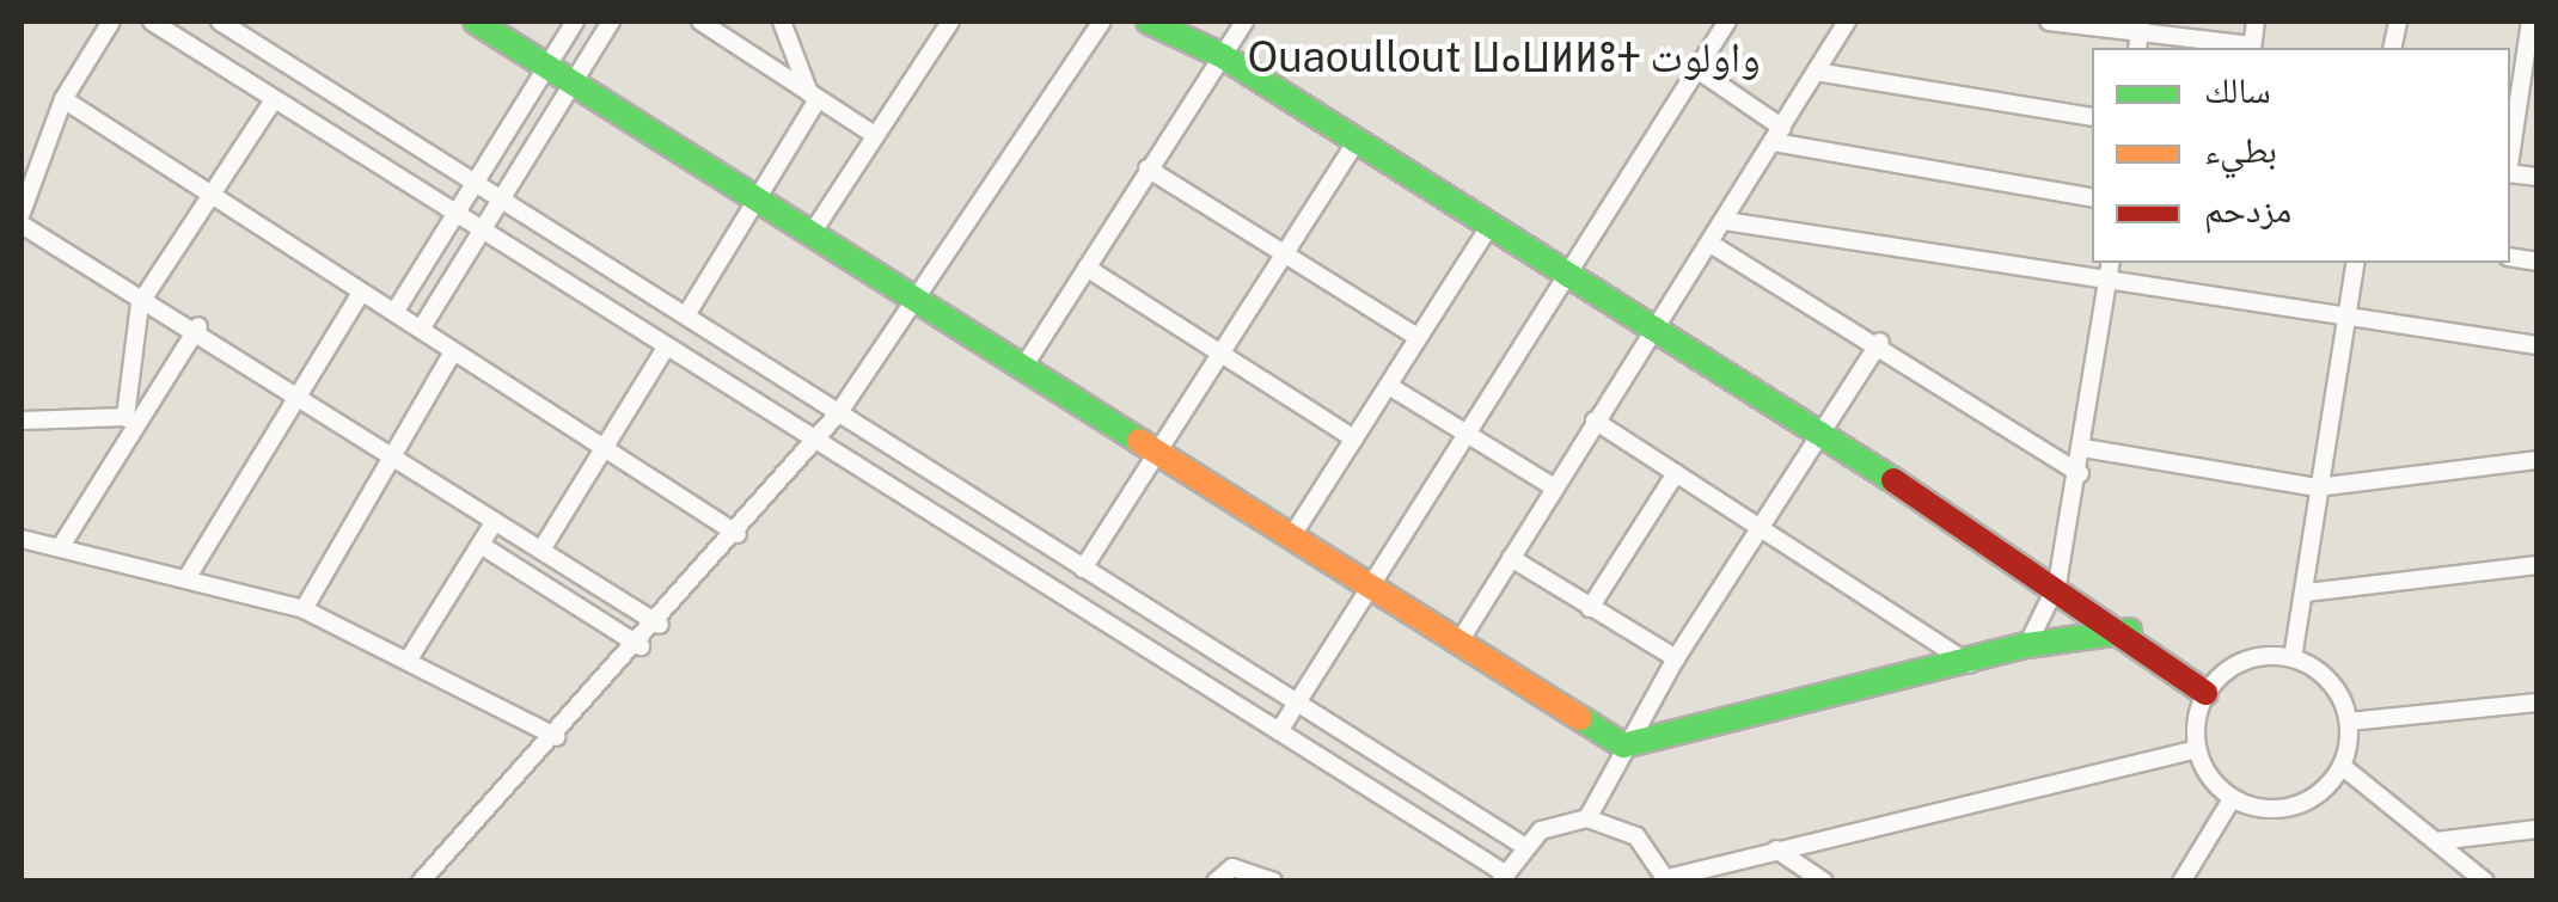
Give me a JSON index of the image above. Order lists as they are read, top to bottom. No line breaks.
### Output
{"districts":["Ouaoullout ⵡⴰⵡⵍⵍⵓⵜ واولوت"],"legend":["سالك","بطيء","مزدحم"]}
